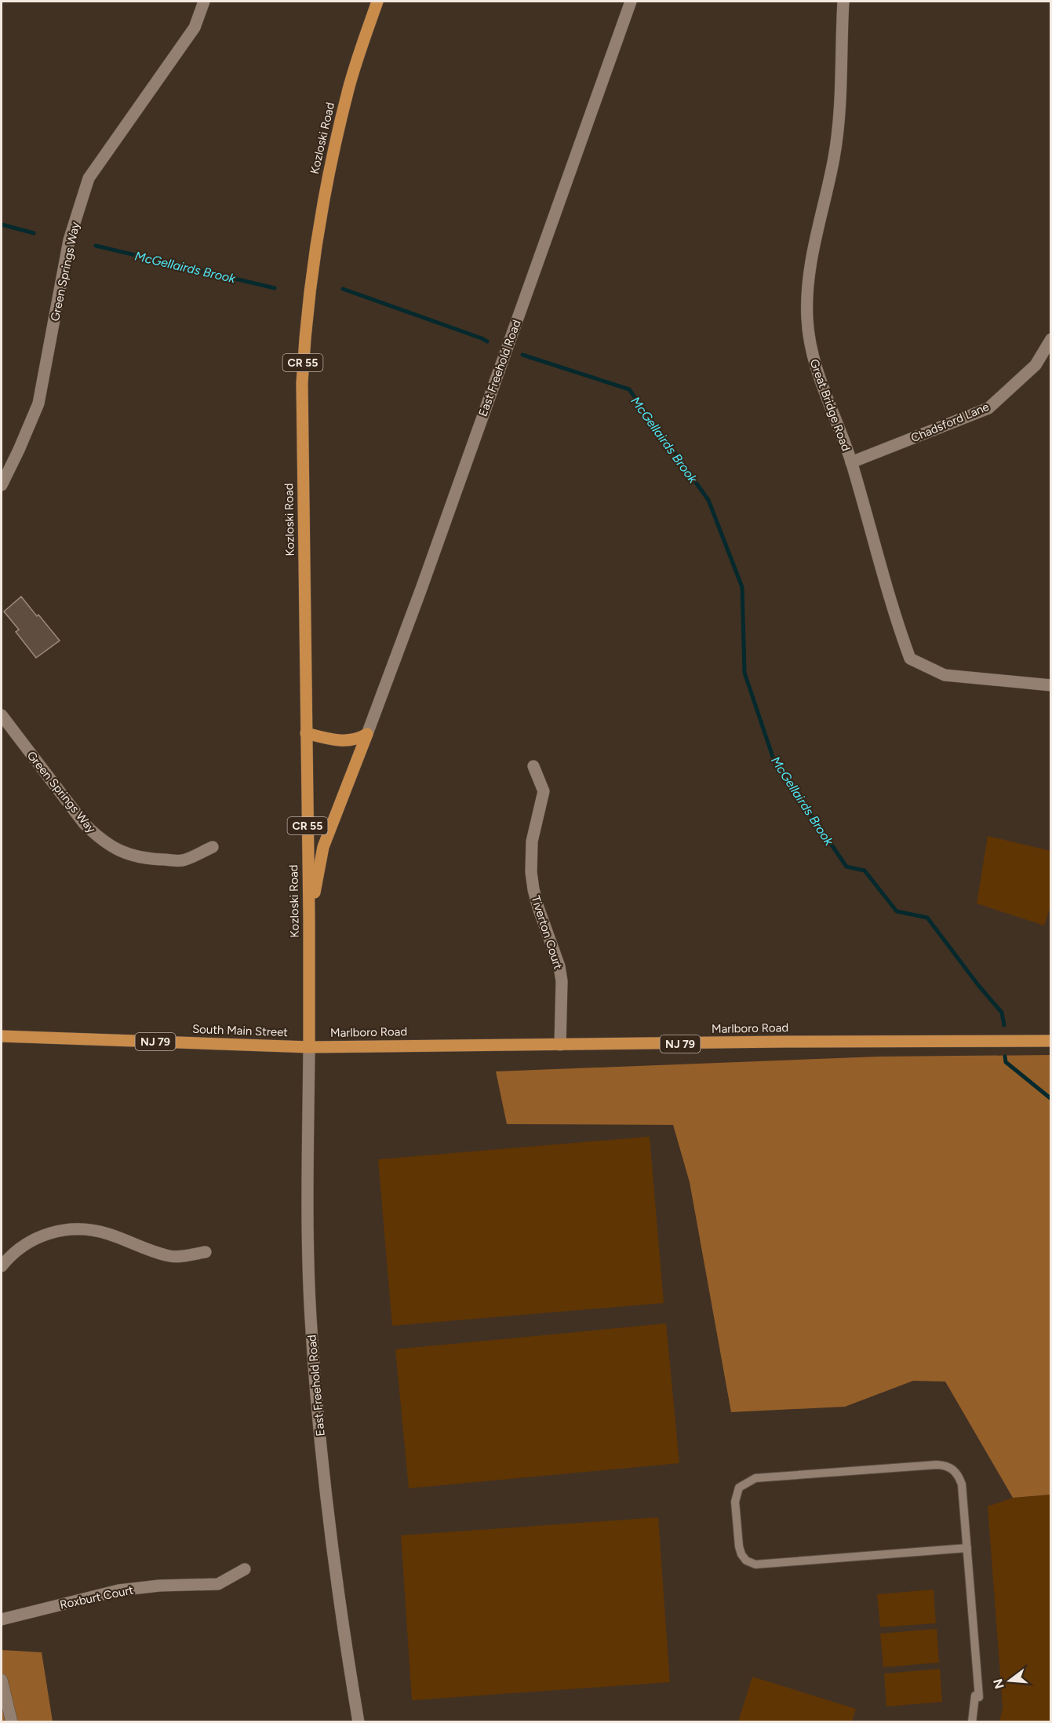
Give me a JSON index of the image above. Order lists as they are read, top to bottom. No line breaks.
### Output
{"streets":{"main road":["Kozloski Road","CR 55","Marlboro Road","South Main Street","NJ 79"],"street":["Green Springs Way","East Freehold Road","Great Bridge Road","Chadsford Lane","Tiverton Court","Roxburt Court"]},"crossings":[["Kozloski Road","East Freehold Road"],["Kozloski Road","Marlboro Road"],["Kozloski Road","South Main Street"],["East Freehold Road","Marlboro Road"],["East Freehold Road","South Main Street"],["Great Bridge Road","Chadsford Lane"],["Tiverton Court","Marlboro Road"],["Marlboro Road","South Main Street"]],"water":["McGellairds Brook"],"north":"left"}
